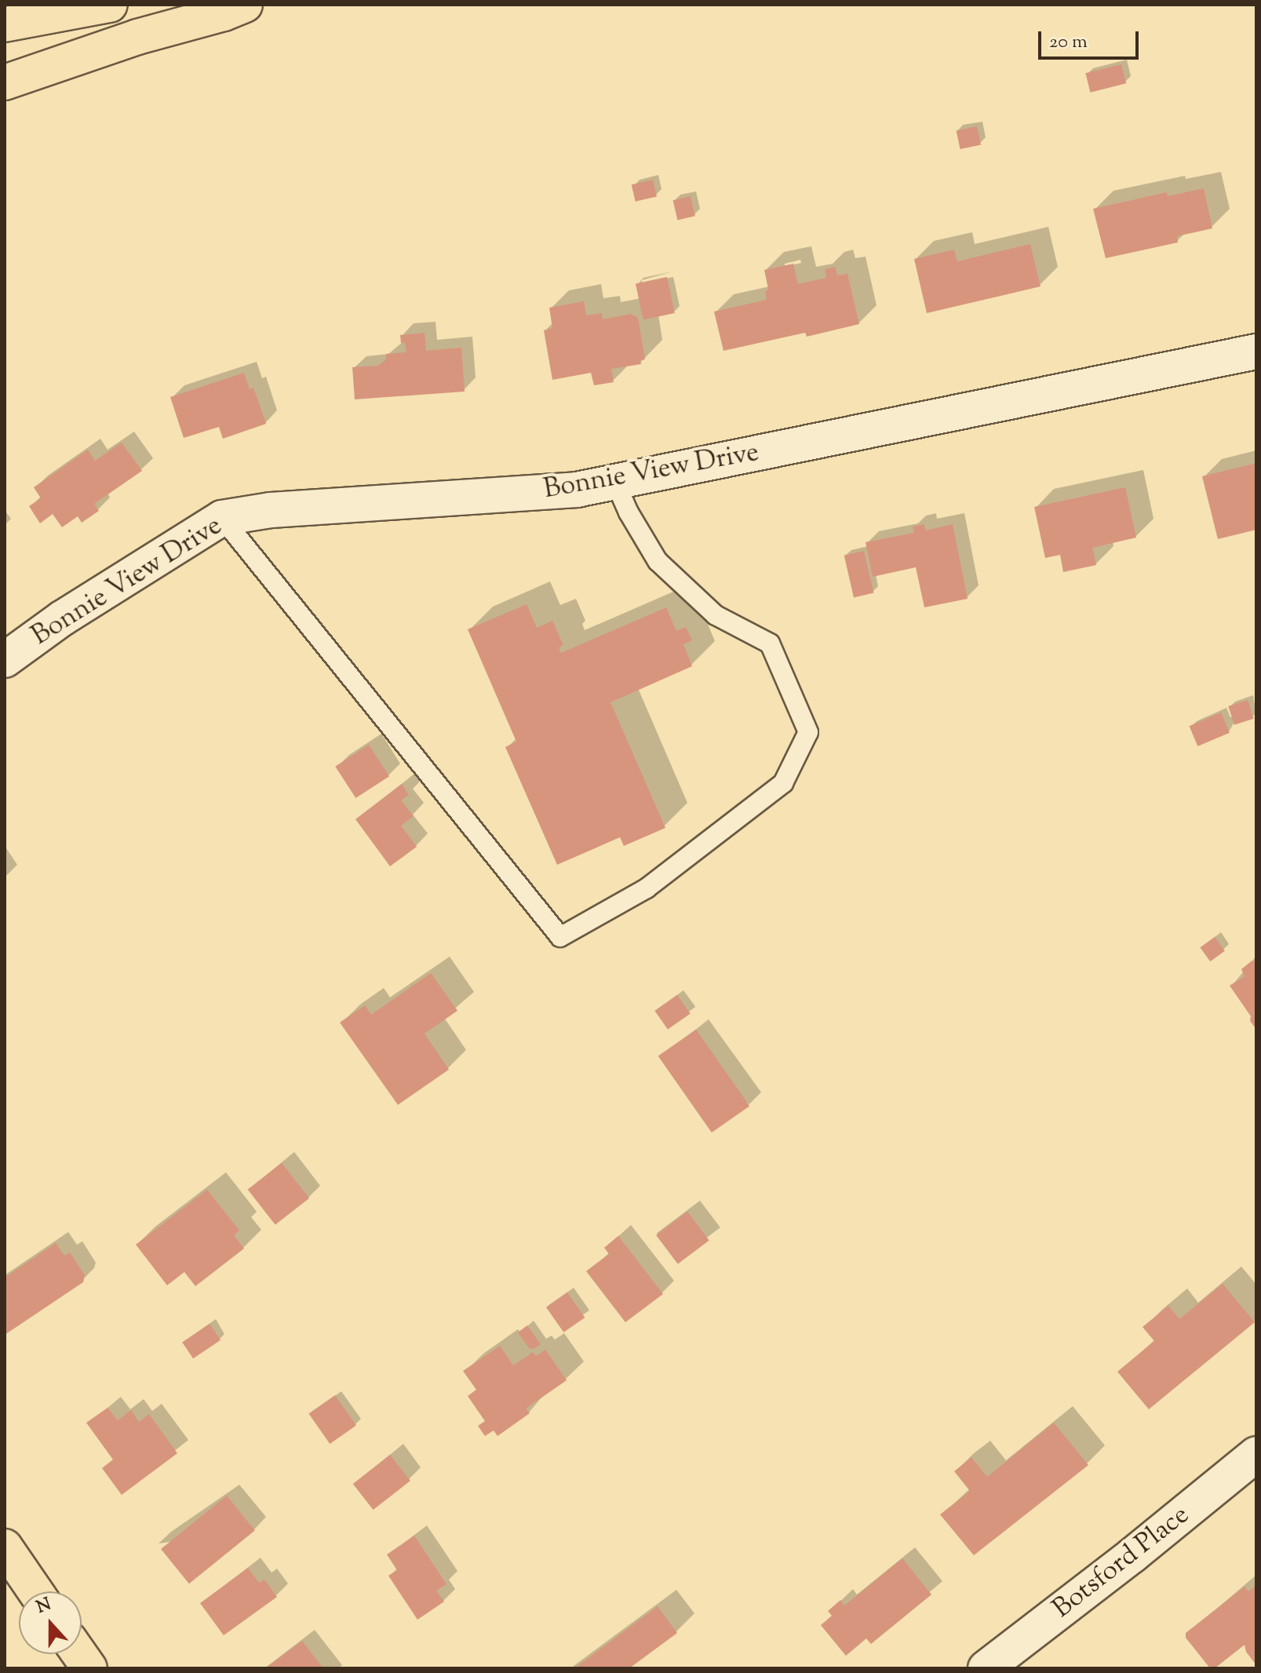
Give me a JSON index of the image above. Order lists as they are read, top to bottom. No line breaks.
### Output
{"streets":{"street":["Bonnie View Drive","Botsford Place"]},"scale_bar":"20 m","north":"top"}
